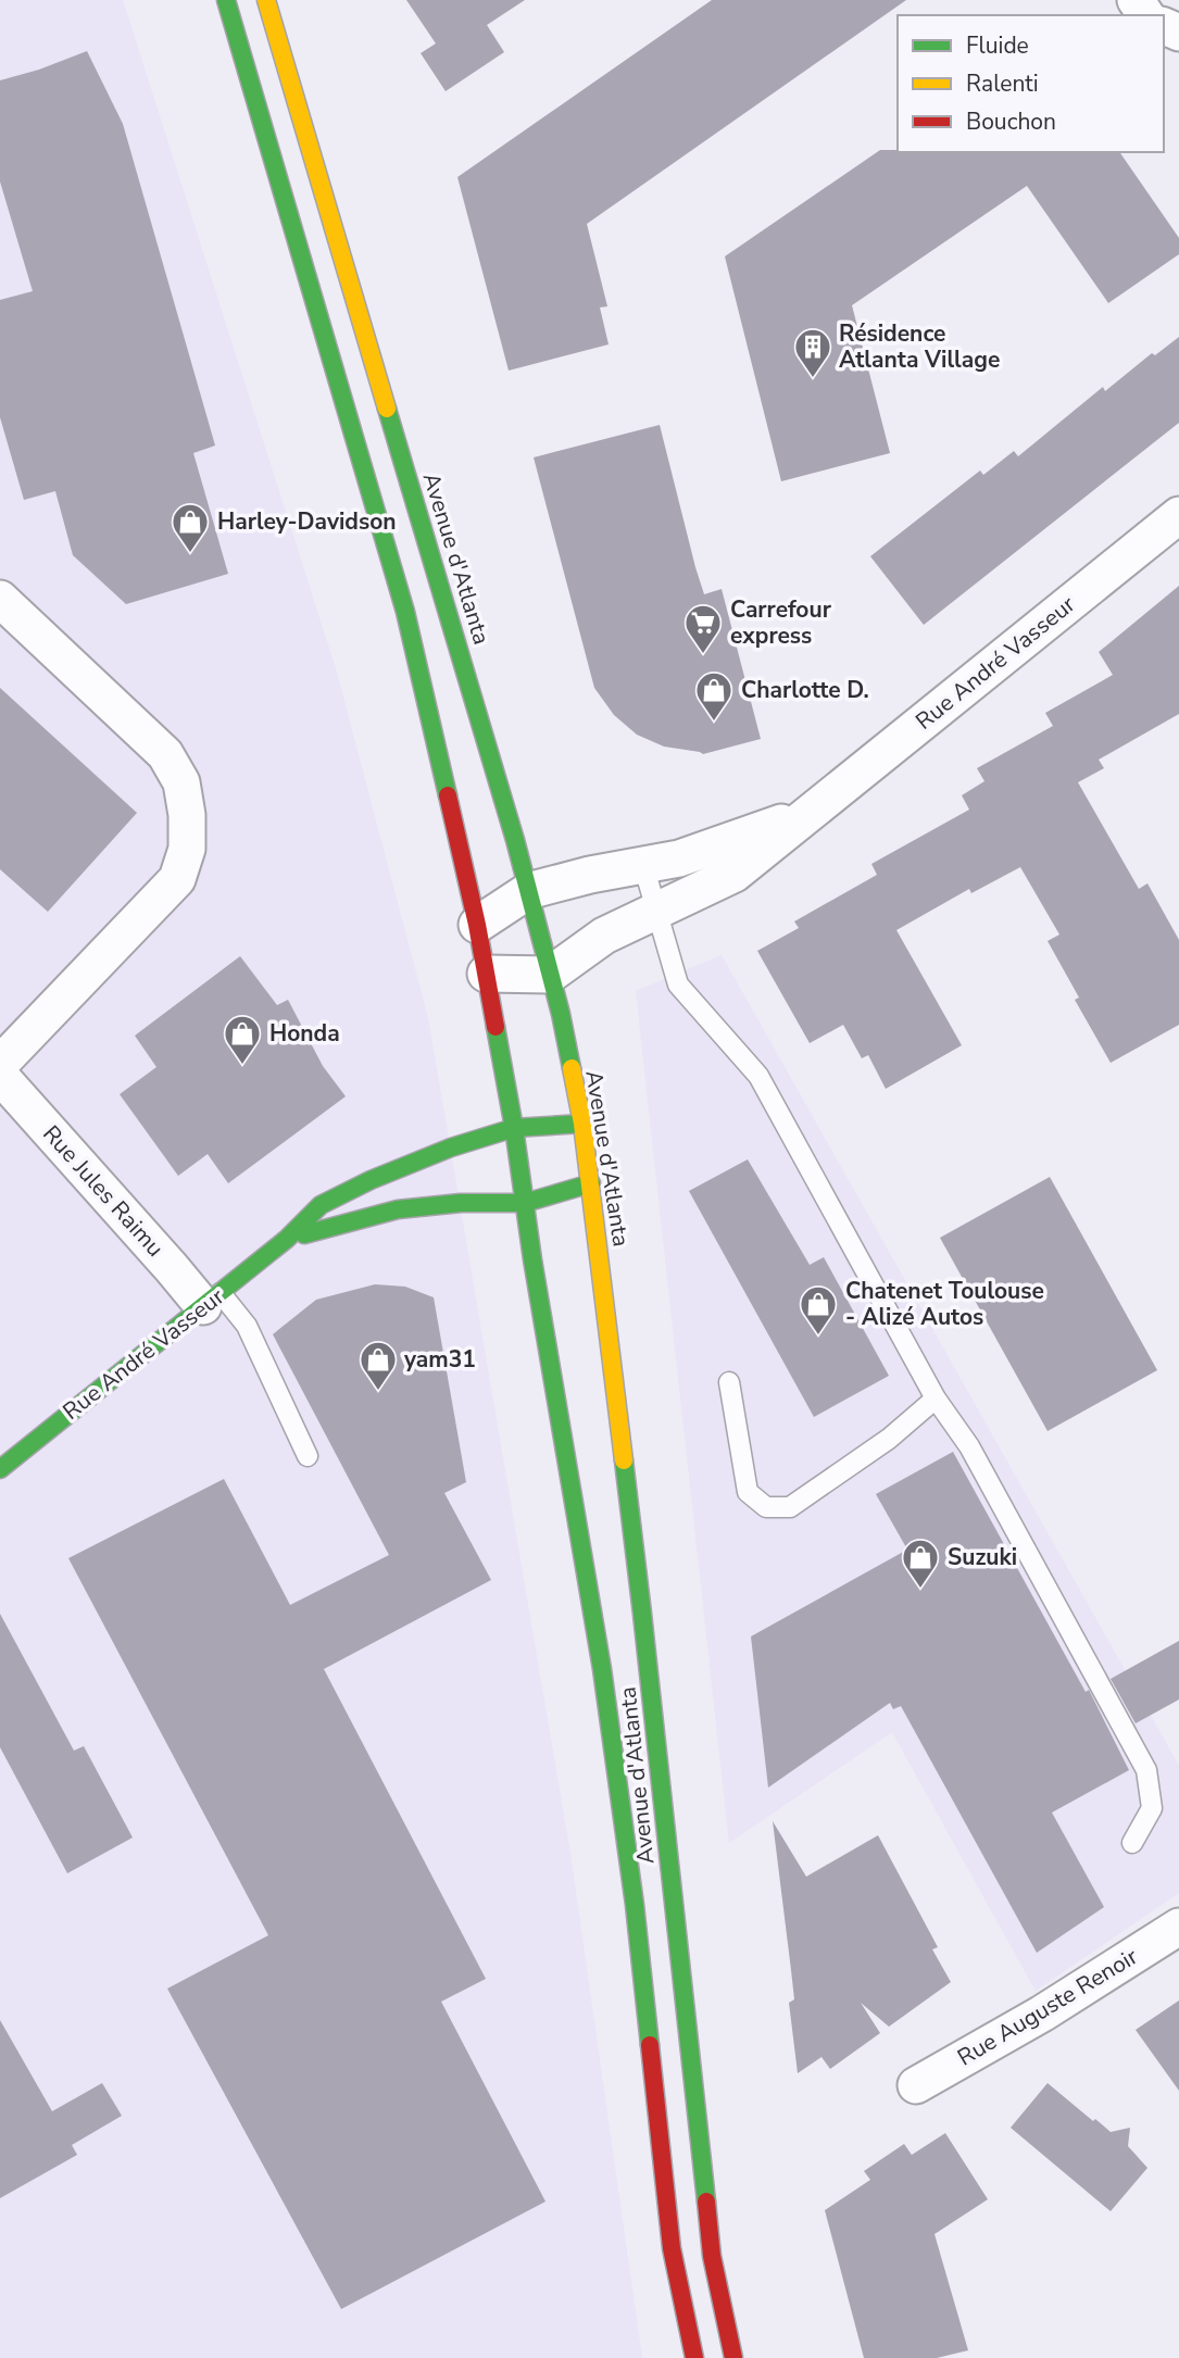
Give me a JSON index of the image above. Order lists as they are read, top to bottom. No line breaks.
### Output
{"streets":{"main road":["Avenue d'Atlanta","Rue André Vasseur"],"street":["Rue Jules Raimu","Rue Auguste Renoir"]},"crossings":[["Avenue d'Atlanta","Rue André Vasseur"],["Rue André Vasseur","Rue Jules Raimu"]],"places":{"building":["Résidence Atlanta Village"],"shop":["Harley-Davidson","Charlotte D.","Honda","Chatenet Toulouse - Alizé Autos","yam31","Suzuki"],"supermarket":["Carrefour express"]},"legend":["Fluide","Ralenti","Bouchon"]}
